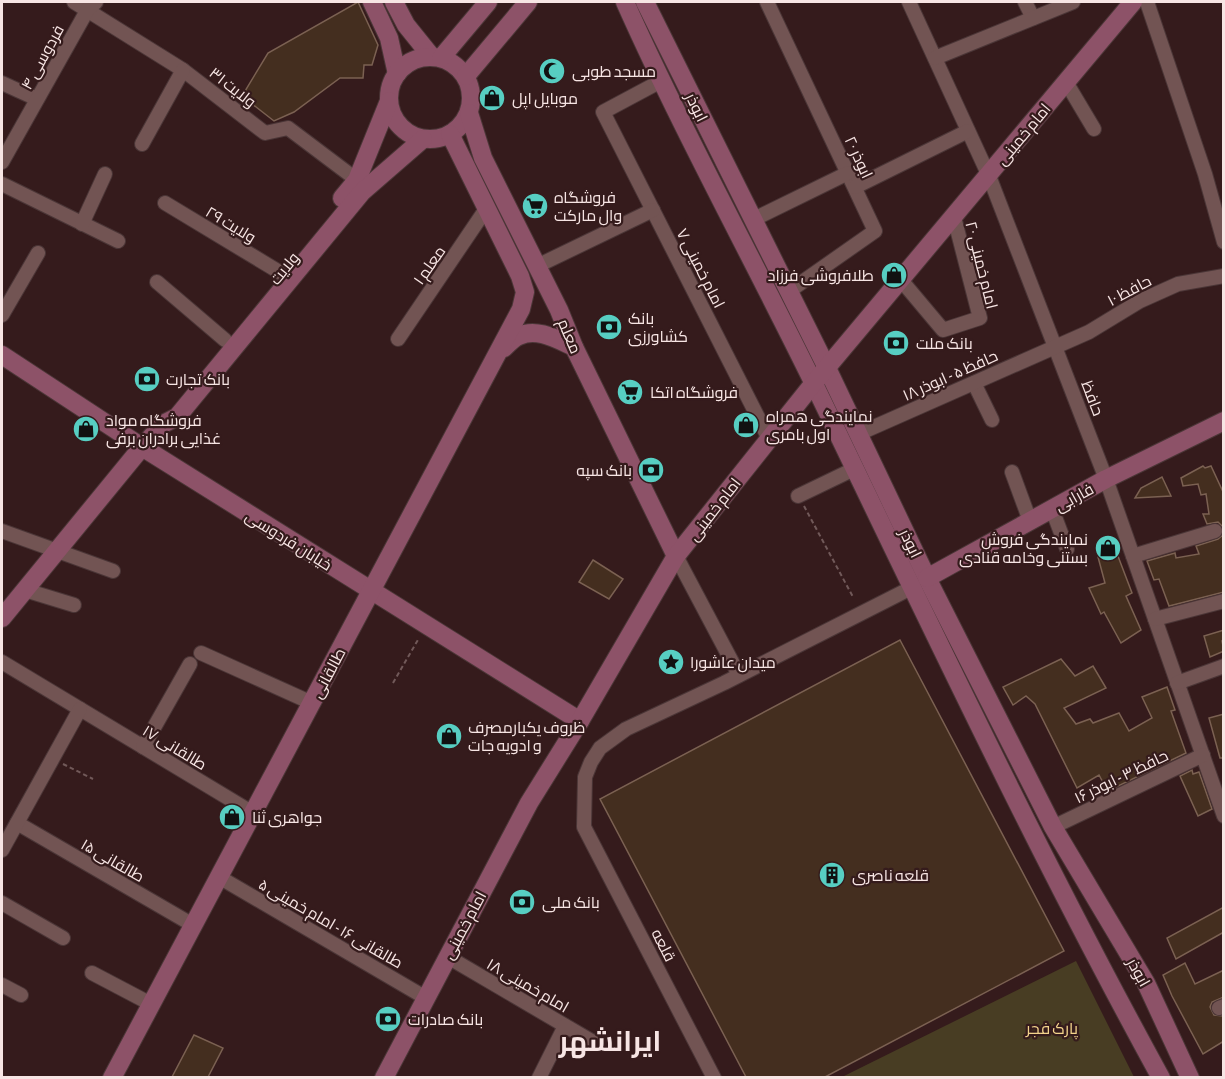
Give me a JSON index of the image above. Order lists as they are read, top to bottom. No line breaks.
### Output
{"streets":{"main road":["ابوذر","امام خمینی","ولایت","معلم","فارابی","خیابان فردوسی","طالقانی"],"street":["فردوسی ۴","ولایت ۳۱","ابوذر ۲۰","ولایت ۲۹","معلم ۱","امام خمینی ۲۰","امام خمینی ۷","حافظ ۱۰","حافظ ۵ - ابوذر ۱۸","حافظ","طالقانی ۱۷","حافظ ۳ - ابوذر ۱۶","طالقانی ۱۵","طالقانی ۱۶ - امام خمینی ۵","قلعه","امام خمینی ۱۸"]},"crossings":[["فردوسی ۴","ولایت ۳۱"],["ولایت ۳۱","ولایت"],["ابوذر","امام خمینی"],["ابوذر","ابوذر ۲۰"],["ابوذر","امام خمینی ۷"],["ابوذر","حافظ ۵ - ابوذر ۱۸"],["ابوذر","فارابی"],["ابوذر","حافظ ۳ - ابوذر ۱۶"],["امام خمینی","امام خمینی ۲۰"],["امام خمینی","امام خمینی ۷"],["امام خمینی","معلم"],["امام خمینی","حافظ"],["امام خمینی","خیابان فردوسی"],["امام خمینی","طالقانی ۱۶ - امام خمینی ۵"],["امام خمینی","امام خمینی ۱۸"],["ولایت ۲۹","ولایت"],["معلم ۱","طالقانی"],["ولایت","معلم"],["ولایت","خیابان فردوسی"],["حافظ ۱۰","حافظ ۵ - ابوذر ۱۸"],["حافظ ۱۰","حافظ"],["حافظ ۵ - ابوذر ۱۸","حافظ"],["حافظ","فارابی"],["حافظ","حافظ ۳ - ابوذر ۱۶"],["خیابان فردوسی","طالقانی"],["طالقانی","طالقانی ۱۷"],["طالقانی","طالقانی ۱۵"],["طالقانی","طالقانی ۱۶ - امام خمینی ۵"]],"districts":["ایرانشهر"],"parks":["پارک فجر"],"places":{"mosque":["مسجد طوبی"],"shop":["موبایل اپل","طلافروشی فرزاد","نمایندگی همراه اول بامری","فروشگاه مواد غذایی برادران برفی","نمایندگی فروش بستنی وخامه قنادی","ظروف یکبارمصرف و ادویه جات","جواهری ثنا"],"supermarket":["فروشگاه وال مارکت","فروشگاه اتکا"],"bank":["بانک کشاورزی","بانک ملت","بانک تجارت","بانک سپه","بانک ملی","بانک صادرات"],"place":["میدان عاشورا"],"building":["قلعه ناصری"]}}
